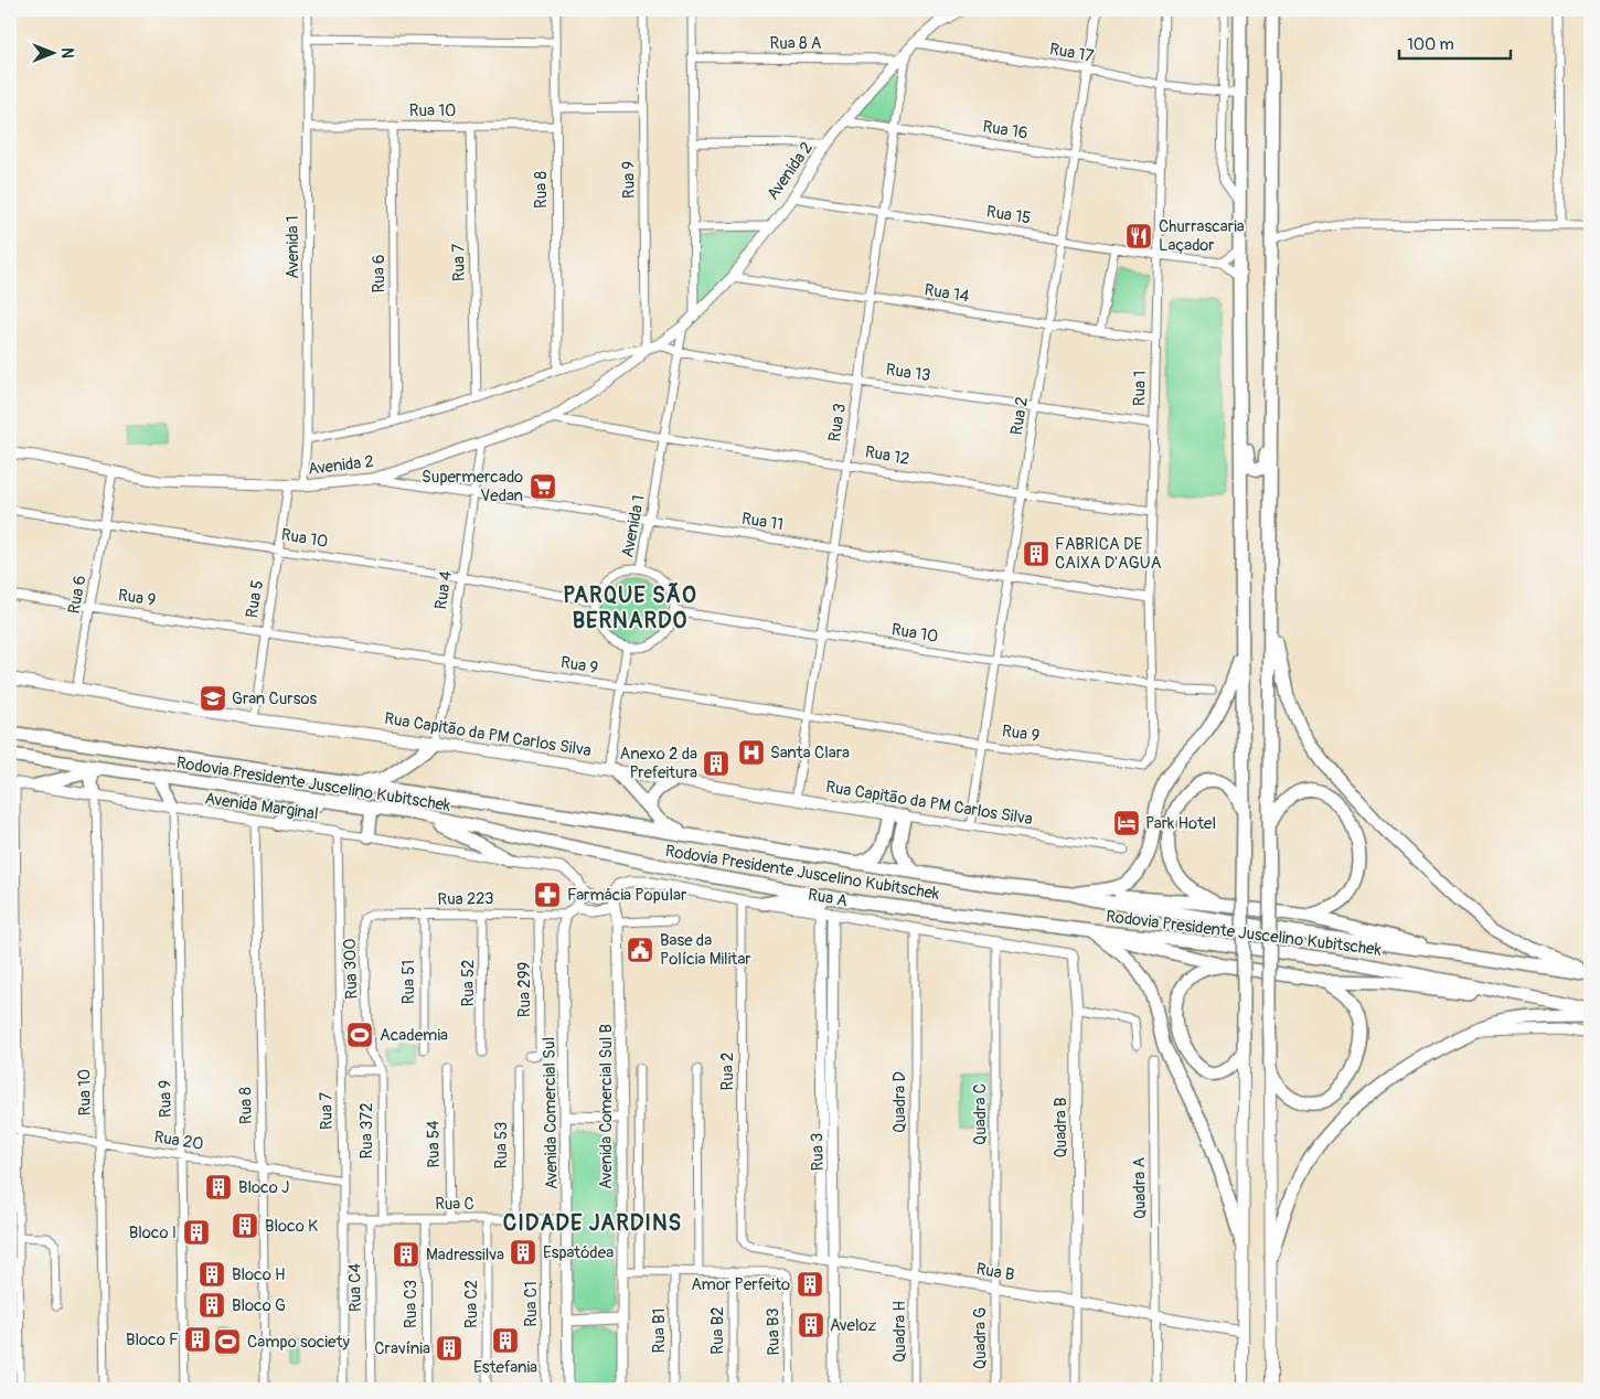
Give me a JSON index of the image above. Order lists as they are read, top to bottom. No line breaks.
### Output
{"streets":{"highway":["Rodovia Presidente Juscelino Kubitschek"],"main road":["Rua Capitão da PM Carlos Silva"],"street":["Rua 8 A","Rua 17","Rua 10","Rua 16","Avenida 2","Rua 9","Rua 8","Rua 15","Avenida 1","Rua 7","Rua 6","Rua 14","Rua 13","Rua 1","Rua 2","Rua 3","Rua 12","Rua 11","Rua 4","Rua 5","Avenida Marginal","Rua A","Rua 223","Rua 300","Rua 51","Rua 52","Rua 299","Quadra D","Avenida Comercial Sul B","Avenida Comercial Sul","Quadra C","Quadra B","Rua 372","Rua 20","Rua 54","Rua 53","Quadra A","Rua C","Rua B","Rua C4","Rua C3","Rua C2","Rua C1","Rua B1","Rua B2","Rua B3","Quadra H","Quadra G"]},"crossings":[["Rua 8 A","Avenida 2"],["Rua 17","Avenida 2"],["Rua 17","Rua 1"],["Rua 17","Rua 2"],["Rua 17","Rua 3"],["Rua 10","Rua 8"],["Rua 10","Avenida 1"],["Rua 10","Rua 7"],["Rua 10","Rua 6"],["Rua 10","Rua 1"],["Rua 10","Rua 2"],["Rua 10","Rua 3"],["Rua 10","Rua 4"],["Rua 10","Rua 5"],["Rua 10","Avenida Marginal"],["Rua 10","Rua 20"],["Rua 16","Avenida 2"],["Rua 16","Rua 1"],["Rua 16","Rua 2"],["Rua 16","Rua 3"],["Avenida 2","Rua 9"],["Avenida 2","Rua 8"],["Avenida 2","Rua 15"],["Avenida 2","Avenida 1"],["Avenida 2","Rua 7"],["Avenida 2","Rua 6"],["Avenida 2","Rua 14"],["Avenida 2","Rua 13"],["Avenida 2","Rua 3"],["Avenida 2","Rua 12"],["Avenida 2","Rua 11"],["Avenida 2","Rua 4"],["Avenida 2","Rua 5"],["Rua 9","Rua 6"],["Rua 9","Rua 1"],["Rua 9","Rua 2"],["Rua 9","Rua 3"],["Rua 9","Rua 4"],["Rua 9","Rua 5"],["Rua 9","Avenida Marginal"],["Rua 9","Rua 20"],["Rua 8","Avenida Marginal"],["Rua 8","Rua 20"],["Rua 15","Rua 1"],["Rua 15","Rua 2"],["Rua 15","Rua 3"],["Avenida 1","Rua 13"],["Avenida 1","Rua 12"],["Avenida 1","Rua 11"],["Rua 7","Avenida Marginal"],["Rua 7","Rua 20"],["Rua 7","Rua C"],["Rua 6","Rua Capitão da PM Carlos Silva"],["Rua 14","Rua 1"],["Rua 14","Rua 2"],["Rua 14","Rua 3"],["Rua 13","Rua 1"],["Rua 13","Rua 2"],["Rua 13","Rua 3"],["Rua 1","Rua 12"],["Rua 1","Rua 11"],["Rua 2","Rua 12"],["Rua 2","Rua 11"],["Rua 2","Rua Capitão da PM Carlos Silva"],["Rua 2","Rua A"],["Rua 2","Rua B"],["Rua 3","Rua 12"],["Rua 3","Rua 11"],["Rua 3","Rua Capitão da PM Carlos Silva"],["Rua 3","Rua A"],["Rua 3","Rua B"],["Rua 11","Rua 4"],["Rua 4","Rua Capitão da PM Carlos Silva"],["Rua 5","Rua Capitão da PM Carlos Silva"],["Rua A","Quadra D"],["Rua A","Quadra C"],["Rua A","Quadra B"],["Rua 223","Rua 300"],["Rua 223","Rua 51"],["Rua 223","Rua 52"],["Rua 223","Rua 299"],["Rua 223","Avenida Comercial Sul"],["Rua 300","Rua 372"],["Quadra D","Rua B"],["Quadra D","Quadra H"],["Avenida Comercial Sul","Rua C"],["Quadra C","Rua B"],["Quadra C","Quadra G"],["Quadra B","Rua B"],["Rua 372","Rua C"],["Rua 54","Rua C"],["Rua 53","Rua C"],["Quadra A","Rua B"],["Rua C","Rua C4"],["Rua C","Rua C3"],["Rua C","Rua C2"],["Rua C","Rua C1"],["Rua B","Quadra H"],["Rua B","Quadra G"],["Rua B2","Rua B3"]],"districts":["PARQUE SÃO BERNARDO","CIDADE JARDINS"],"places":{"restaurant":["Churrascaria Laçador"],"supermarket":["Supermercado Vedan"],"building":["FABRICA DE CAIXA D'AGUA","Anexo 2 da Prefeitura","Bloco J","Bloco K","Bloco I","Espatódea","Madressilva","Bloco H","Amor Perfeito","Bloco G","Aveloz","Bloco F","Estefania","Cravínia"],"school or university":["Gran Cursos"],"hospital":["Santa Clara"],"hotel":["Park Hotel"],"pharmacy":["Farmácia Popular"],"public building":["Base da Polícia Militar"],"sports":["Academia","Campo society"]},"scale_bar":"100 m","north":"right"}
